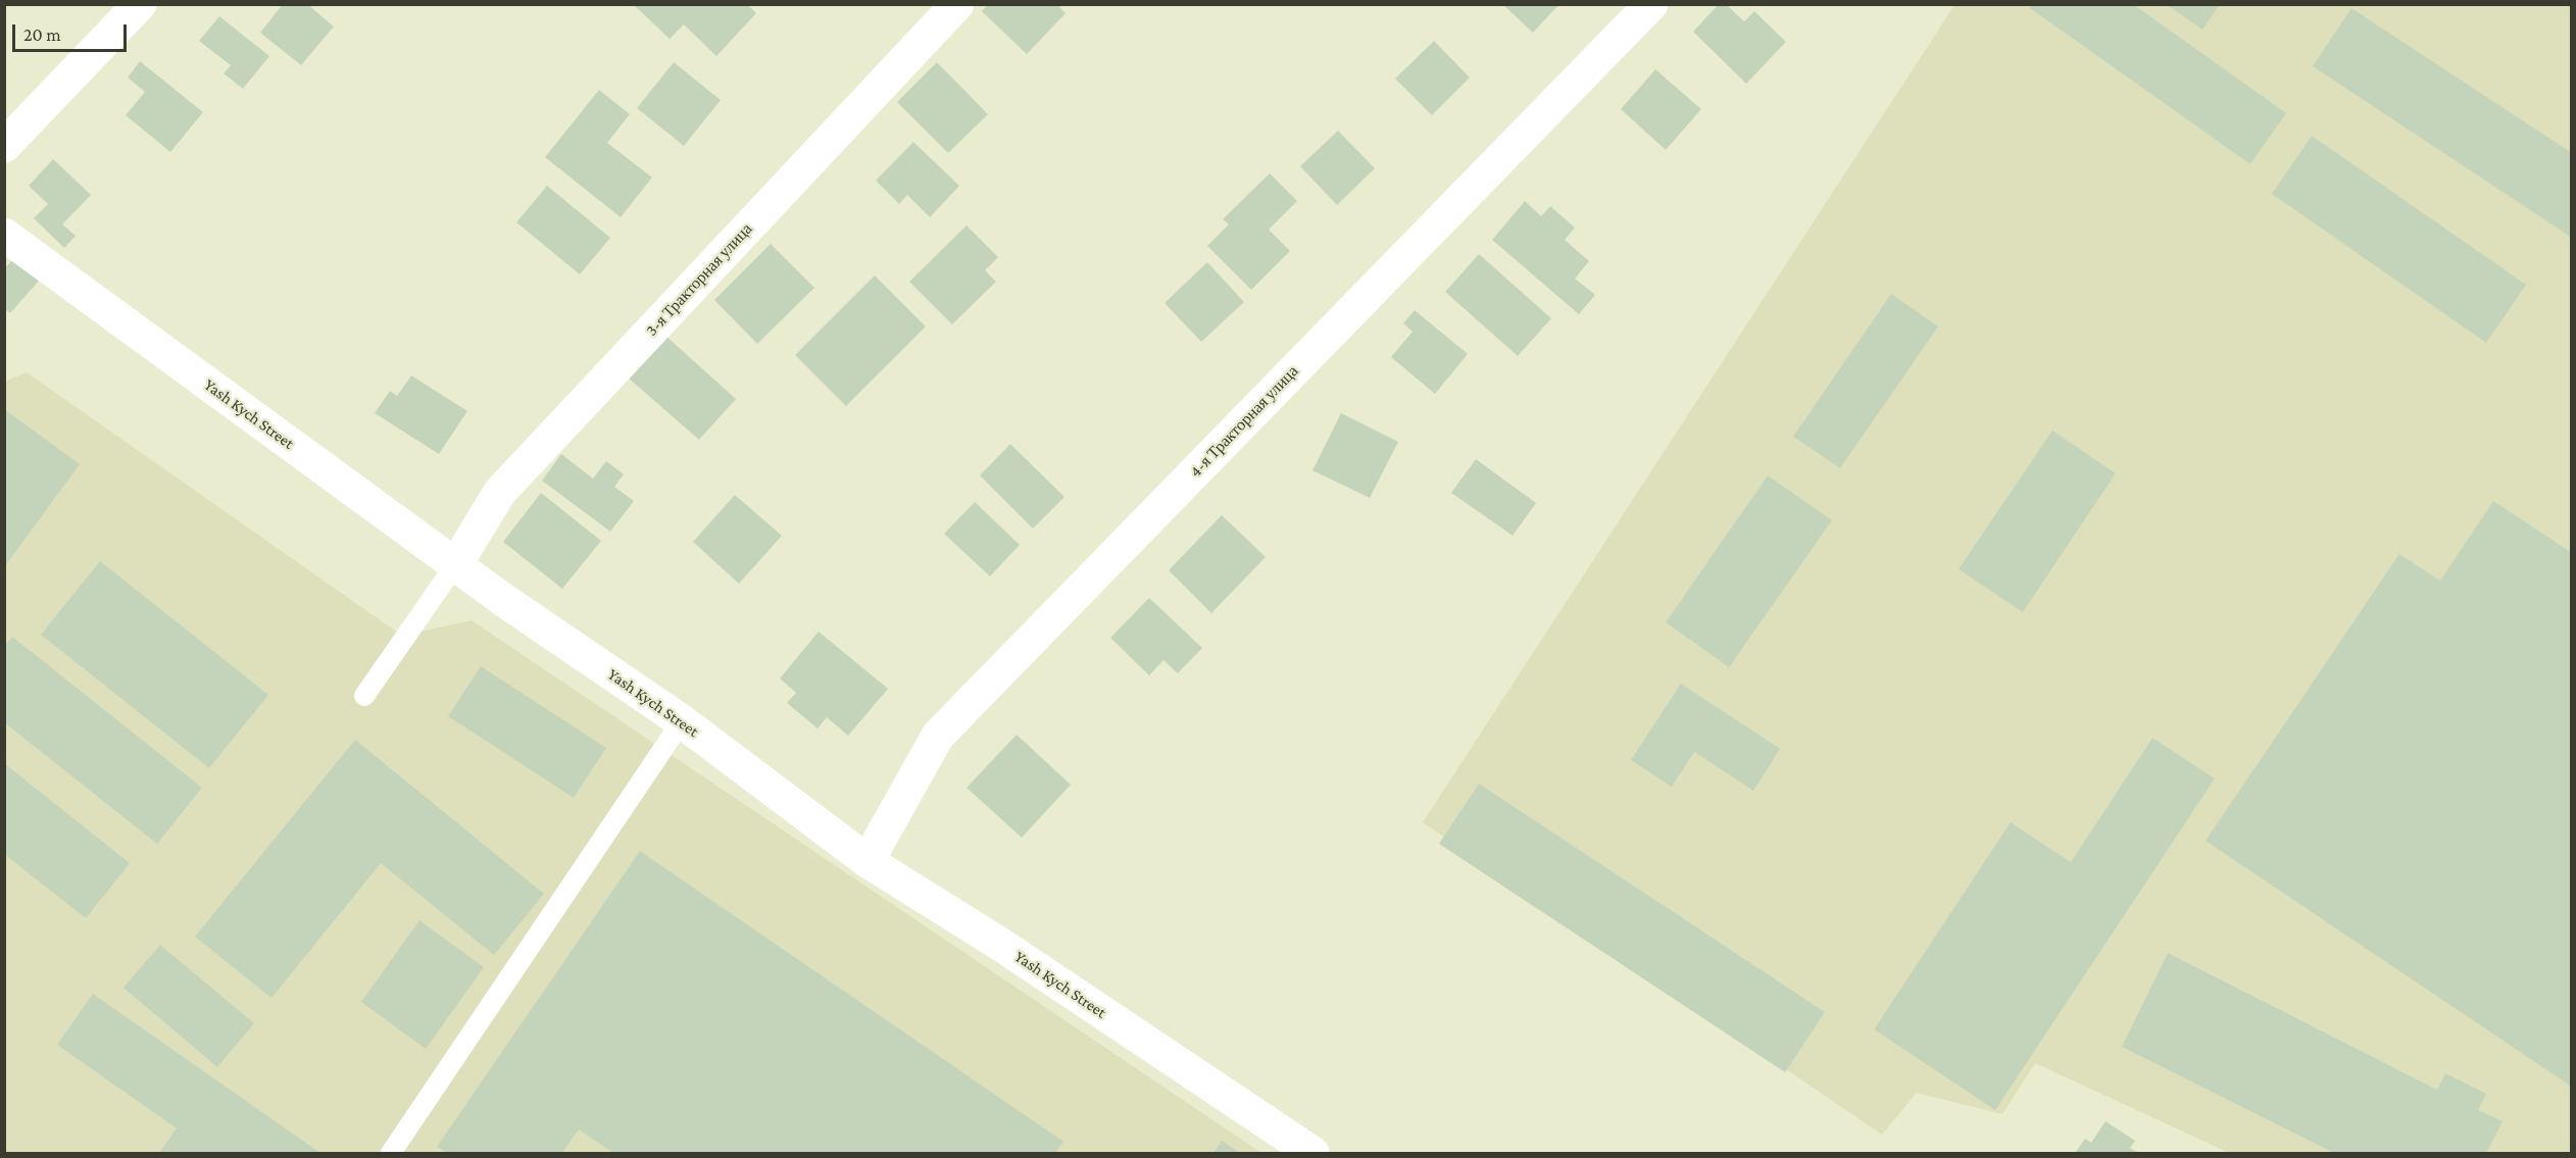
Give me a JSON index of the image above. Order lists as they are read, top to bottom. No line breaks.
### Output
{"streets":{"street":["3-я Тракторная улица","Yash Kych Street","4-я Тракторная улица"]},"crossings":[["3-я Тракторная улица","Yash Kych Street"],["Yash Kych Street","4-я Тракторная улица"]],"scale_bar":"20 m"}
